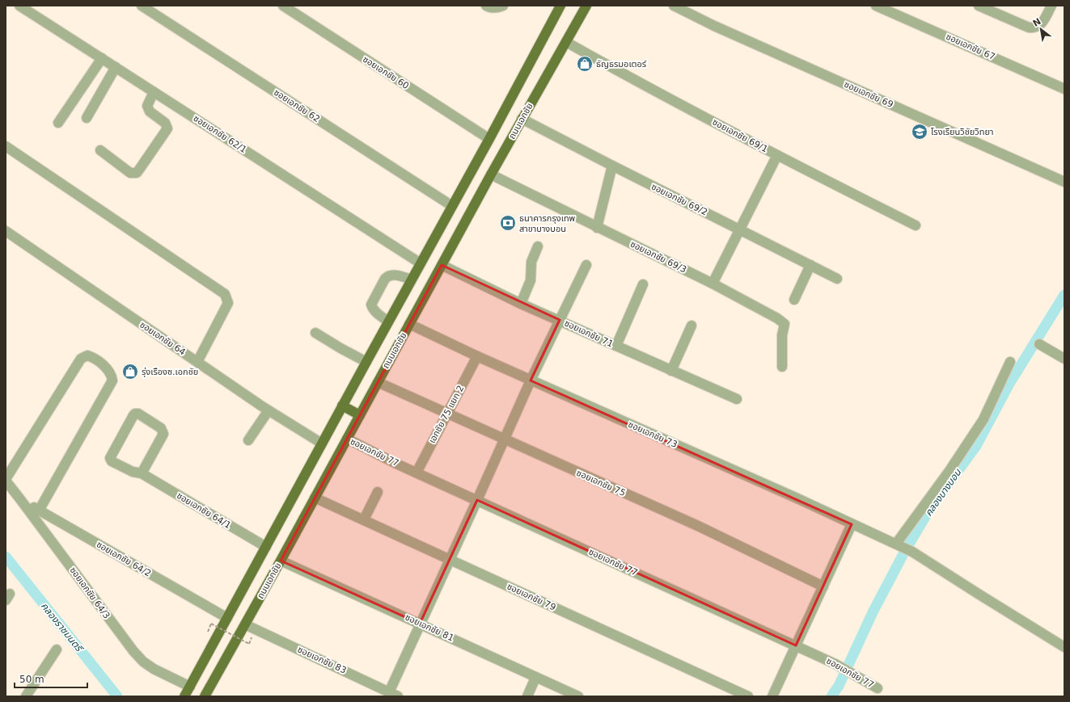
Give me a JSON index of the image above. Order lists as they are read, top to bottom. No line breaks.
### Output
{"streets":{"main road":["ถนนเอกชัย"],"street":["ซอยเอกชัย 67","ซอยเอกชัย 60","ซอยเอกชัย 69","ซอยเอกชัย 62","ซอยเอกชัย 62/1","ซอยเอกชัย 69/1","ซอยเอกชัย 69/2","ซอยเอกชัย 69/3","ซอยเอกชัย 71","ซอยเอกชัย 64","เอกชัย 75 แยก 2","ซอยเอกชัย 73","ซอยเอกชัย 77","ซอยเอกชัย 75","ซอยเอกชัย 64/1","ซอยเอกชัย 64/2","ซอยเอกชัย 64/3","ซอยเอกชัย 79","ซอยเอกชัย 81","ซอยเอกชัย 83"]},"crossings":[["ถนนเอกชัย","ซอยเอกชัย 69/1"],["ถนนเอกชัย","ซอยเอกชัย 69/2"],["ถนนเอกชัย","ซอยเอกชัย 69/3"],["ถนนเอกชัย","ซอยเอกชัย 71"],["ถนนเอกชัย","ซอยเอกชัย 73"],["ถนนเอกชัย","ซอยเอกชัย 77"],["ถนนเอกชัย","ซอยเอกชัย 75"],["ถนนเอกชัย","ซอยเอกชัย 79"],["ถนนเอกชัย","ซอยเอกชัย 81"],["ถนนเอกชัย","ซอยเอกชัย 83"],["เอกชัย 75 แยก 2","ซอยเอกชัย 73"],["เอกชัย 75 แยก 2","ซอยเอกชัย 77"],["เอกชัย 75 แยก 2","ซอยเอกชัย 75"],["ซอยเอกชัย 64/2","ซอยเอกชัย 64/3"]],"water":["คลองบางบอน","คลองราชมนตรี"],"places":{"shop":["ธัญธรมอเตอร์","รุ่งเรืองซ.เอกชัย"],"school or university":["โรงเรียนวิชัยวิทยา"],"bank":["ธนาคารกรุงเทพ สาขาบางบอน"]},"scale_bar":"50 m","north":"top left"}
